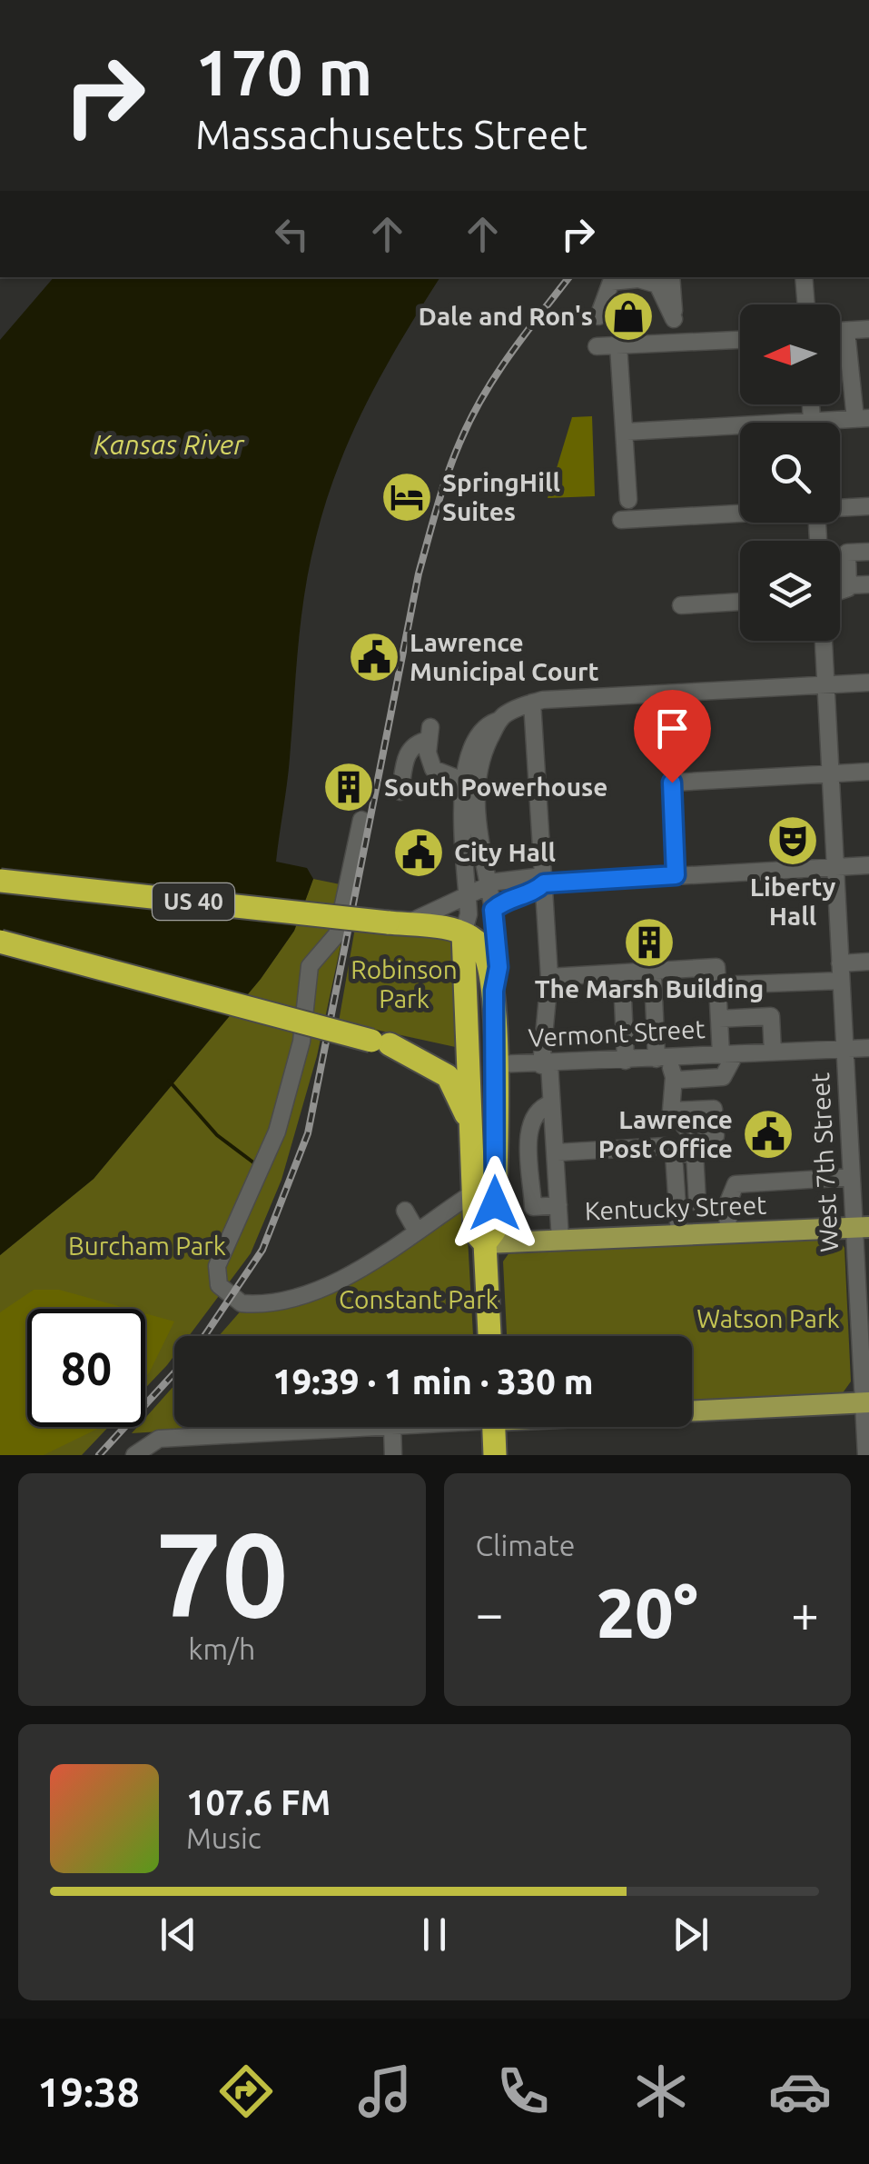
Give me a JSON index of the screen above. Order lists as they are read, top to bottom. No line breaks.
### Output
{"streets":{"highway":["US 40","Vermont Street"],"main road":["Kentucky Street"],"street":["West 7th Street"]},"crossings":[["Vermont Street","West 7th Street"],["West 7th Street","Kentucky Street"]],"water":["Kansas River"],"parks":["Robinson Park","Burcham Park","Constant Park","Watson Park"],"places":{"shop":["Dale and Ron's"],"hotel":["SpringHill Suites"],"public building":["Lawrence Municipal Court","City Hall","Lawrence Post Office"],"building":["South Powerhouse","The Marsh Building"],"theatre":["Liberty Hall"]},"north":"left","page":{"turn":["170 m","Massachusetts Street"],"limit":"80","trip":"19:39 · 1 min · 330 m","tile":[["70","km/h"],"Climate"],"heat":["−","20°","+"],"song":["107.6 FM","Music"],"tabs":"19:38"}}
